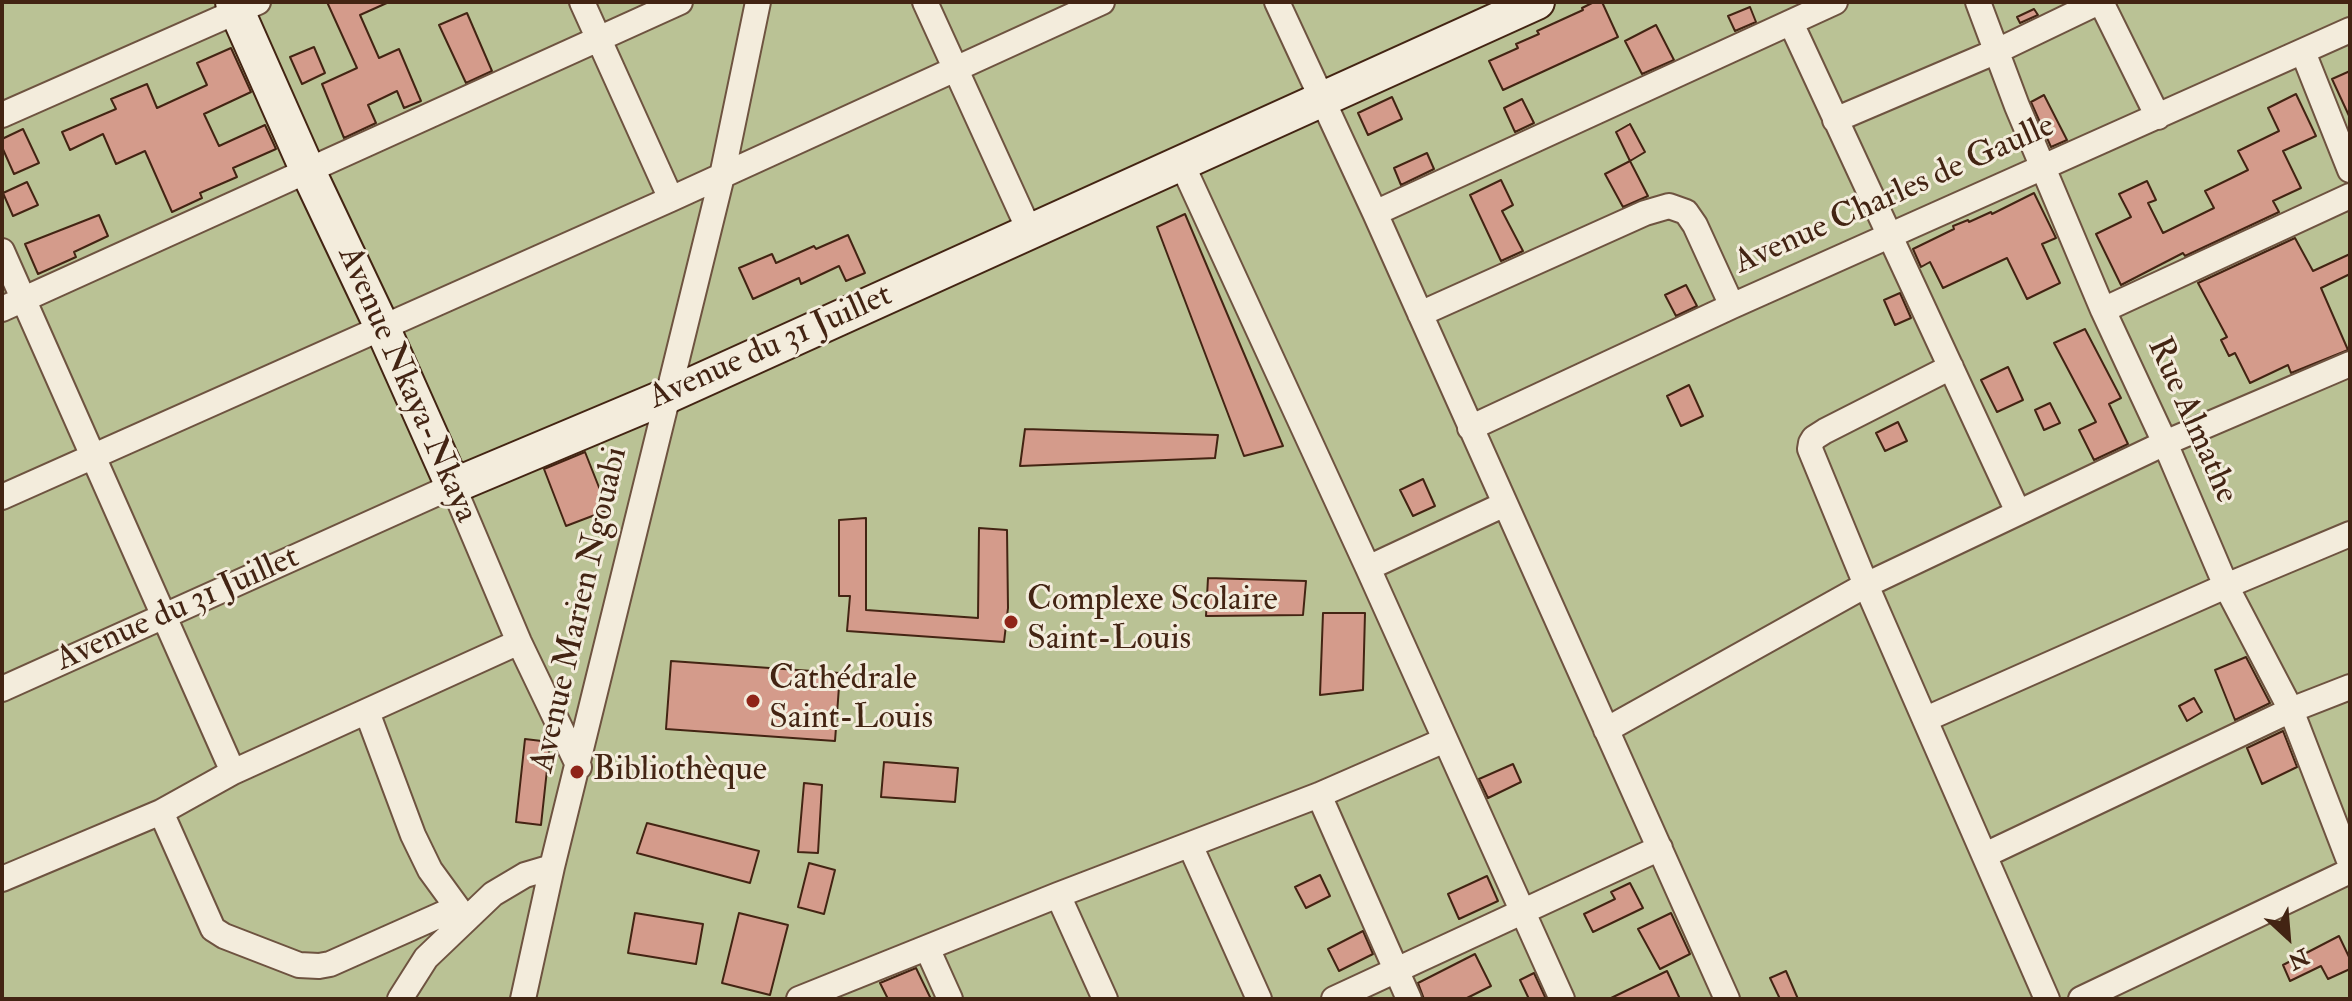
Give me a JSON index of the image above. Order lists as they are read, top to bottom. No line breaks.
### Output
{"streets":{"street":["Avenue Charles de Gaulle","Avenue du 31 Juillet","Avenue Nkaya-Nkaya","Rue Almathe","Avenue Marien Ngouabi"]},"crossings":[["Avenue Charles de Gaulle","Rue Almathe"],["Avenue du 31 Juillet","Avenue Nkaya-Nkaya"],["Avenue du 31 Juillet","Avenue Marien Ngouabi"],["Avenue Nkaya-Nkaya","Avenue Marien Ngouabi"]],"places":["Complexe Scolaire Saint-Louis","Cathédrale Saint-Louis","Bibliothèque"],"north":"bottom right"}
